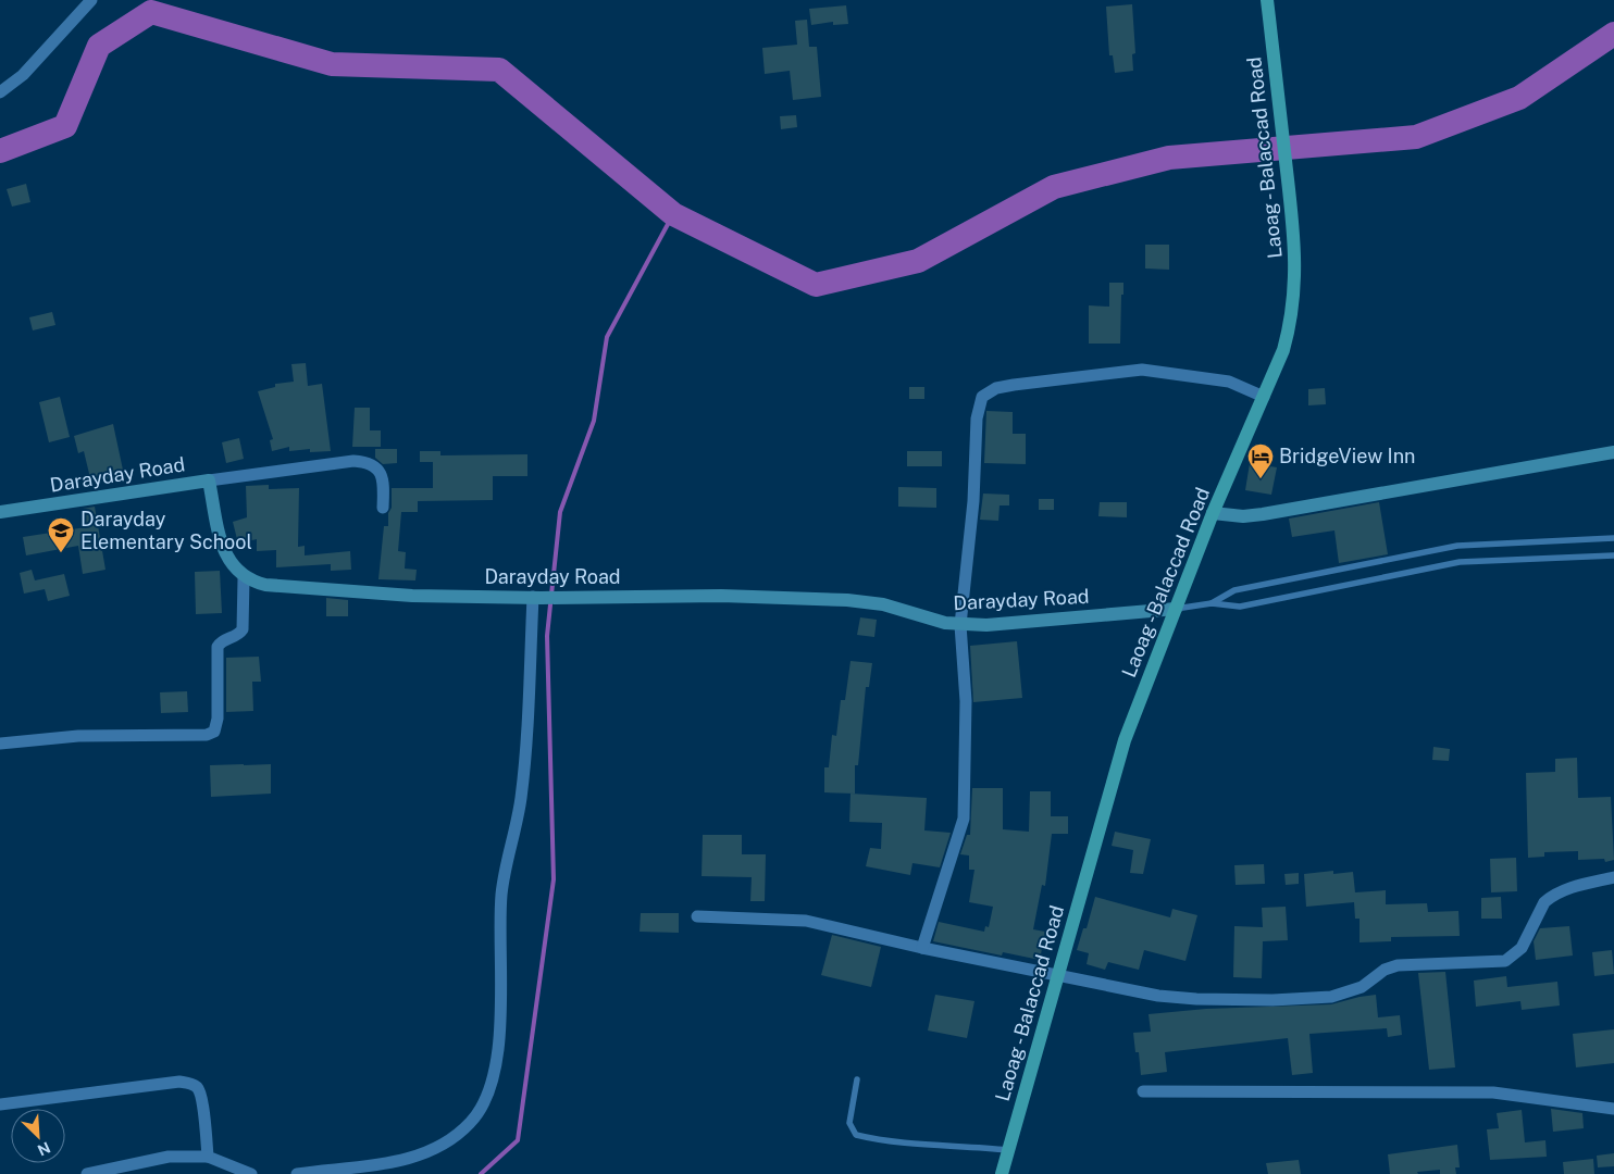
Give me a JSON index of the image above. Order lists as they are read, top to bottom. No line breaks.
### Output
{"streets":{"main road":["Laoag - Balaccad Road"],"street":["Darayday Road"]},"crossings":[["Laoag - Balaccad Road","Darayday Road"]],"places":{"hotel":["BridgeView Inn"],"school or university":["Darayday Elementary School"]},"north":"bottom right"}
